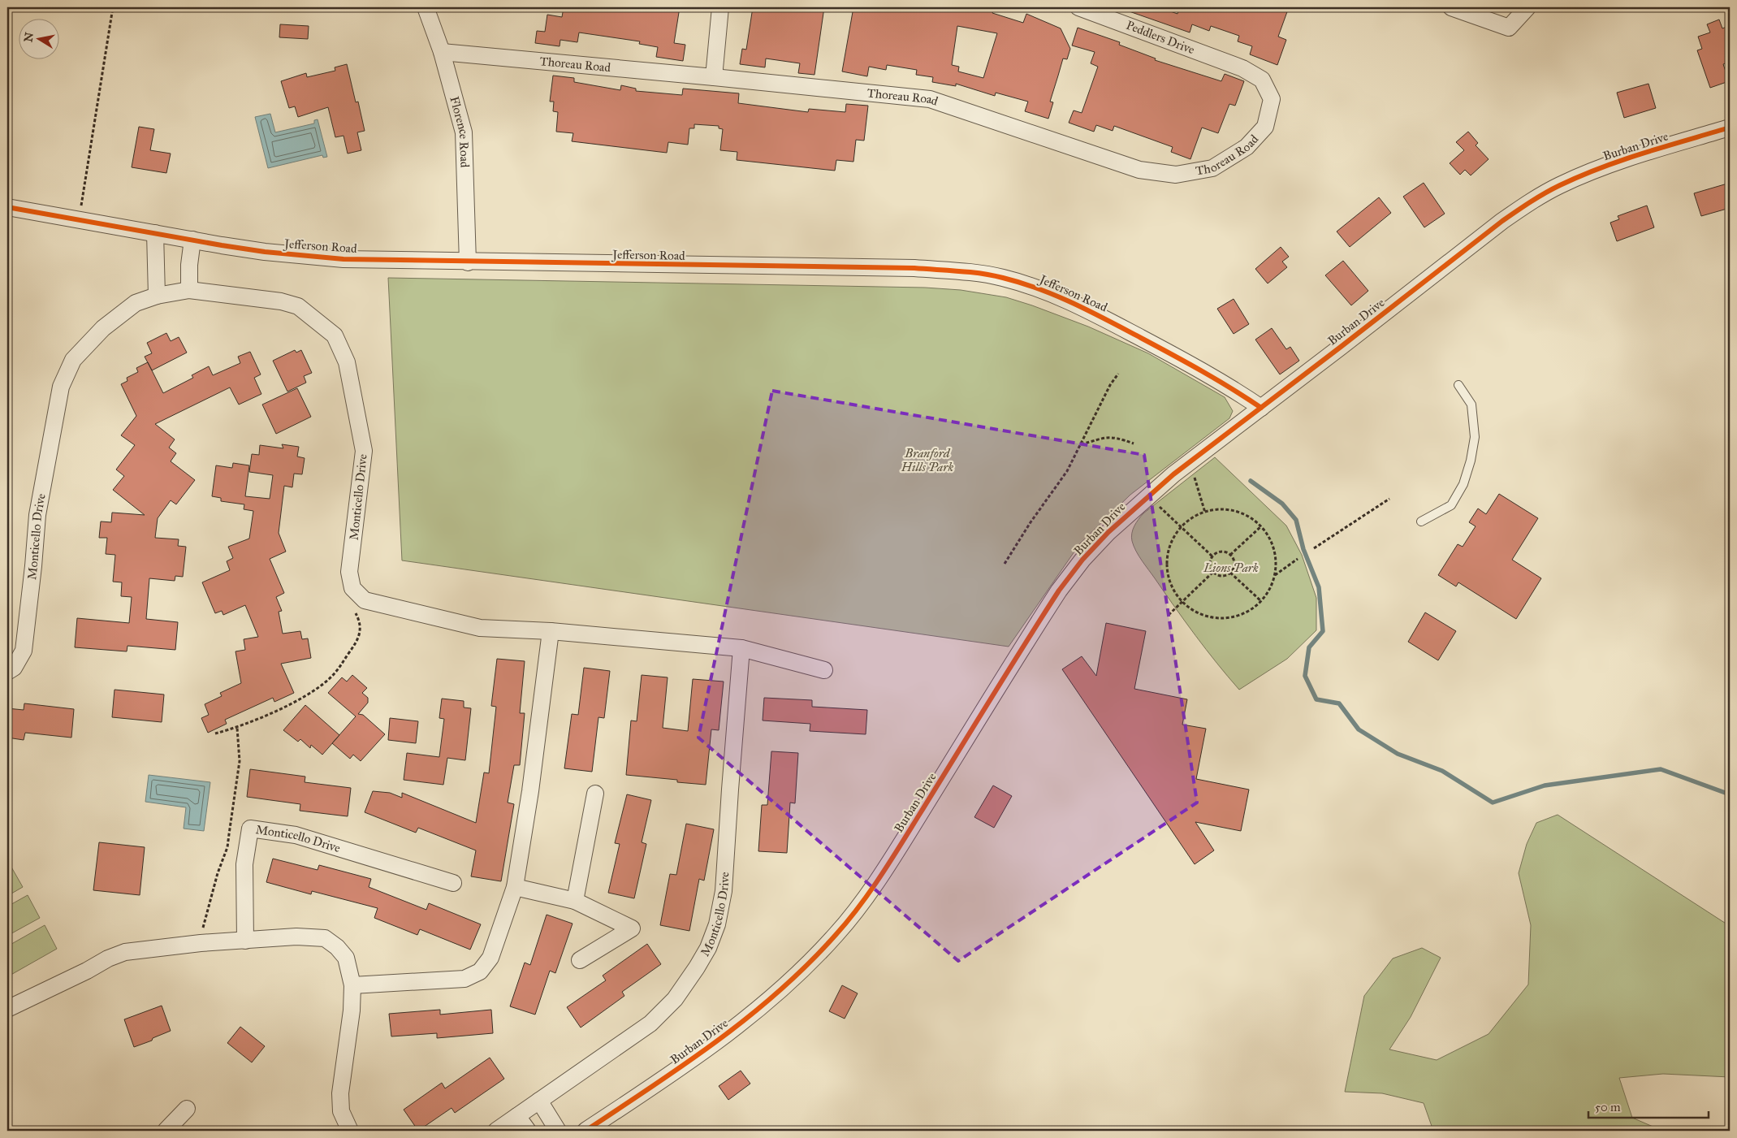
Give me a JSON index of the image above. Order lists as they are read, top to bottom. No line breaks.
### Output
{"streets":{"street":["Peddlers Drive","Thoreau Road","Florence Road","Burban Drive","Jefferson Road","Monticello Drive"]},"crossings":[["Peddlers Drive","Thoreau Road"],["Thoreau Road","Florence Road"],["Florence Road","Jefferson Road"],["Burban Drive","Jefferson Road"]],"parks":["Branford Hills Park","Lions Park"],"scale_bar":"50 m","north":"left"}
